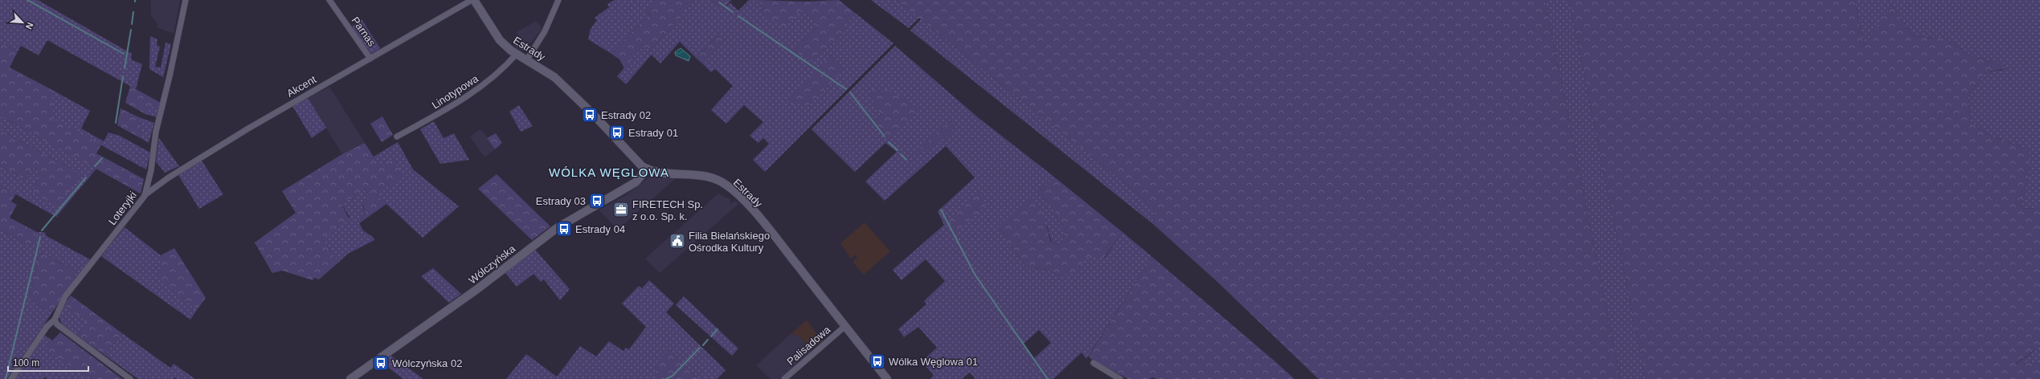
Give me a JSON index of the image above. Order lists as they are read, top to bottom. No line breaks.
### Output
{"streets":{"main road":["Estrady","Wólczyńska"],"street":["Parnas","Akcent","Linotypowa","Loteryjki","Palisadowa"]},"crossings":[["Parnas","Akcent"],["Estrady","Akcent"],["Estrady","Linotypowa"],["Estrady","Wólczyńska"],["Estrady","Palisadowa"],["Akcent","Loteryjki"]],"districts":["WÓLKA WĘGLOWA"],"places":{"bus stop":["Estrady 02","Estrady 01","Estrady 03","Estrady 04","Wólka Węglowa 01","Wólczyńska 02"],"office":["FIRETECH Sp. z o.o. Sp. k."],"public building":["Filia Bielańskiego Ośrodka Kultury"]},"scale_bar":"100 m","north":"bottom right"}
